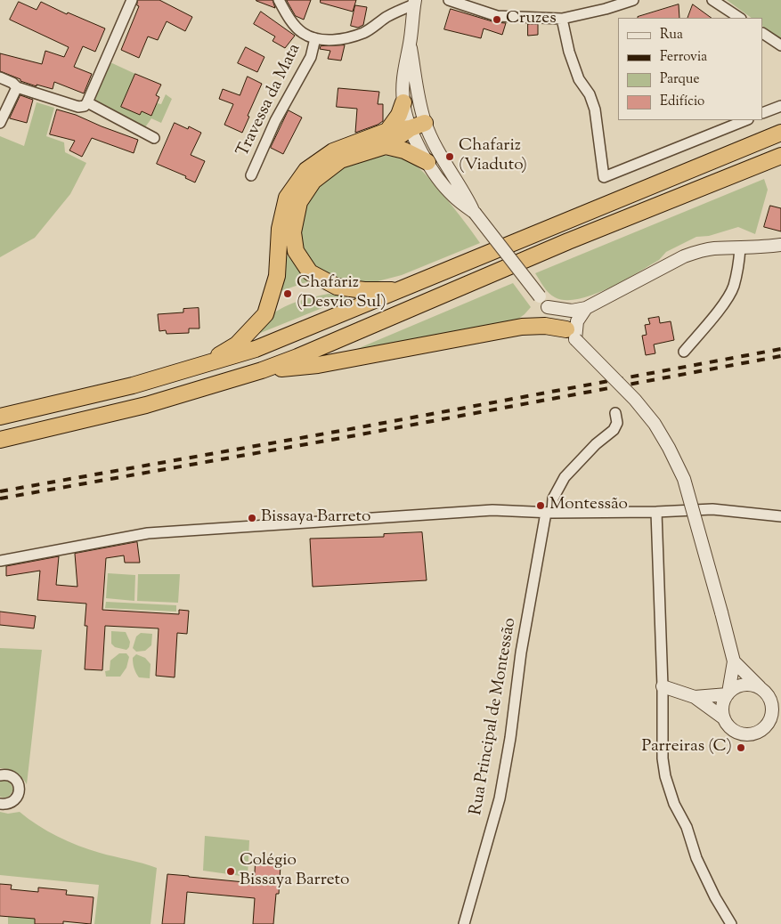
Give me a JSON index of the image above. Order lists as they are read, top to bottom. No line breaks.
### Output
{"streets":{"street":["Travessa da Mata","Rua Principal de Montessão"]},"places":["Cruzes","Chafariz (Viaduto)","Chafariz (Desvio Sul)","Montessão","Bissaya Barreto","Parreiras (C)","Colégio Bissaya Barreto"],"legend":["Rua","Ferrovia","Parque","Edifício"]}
